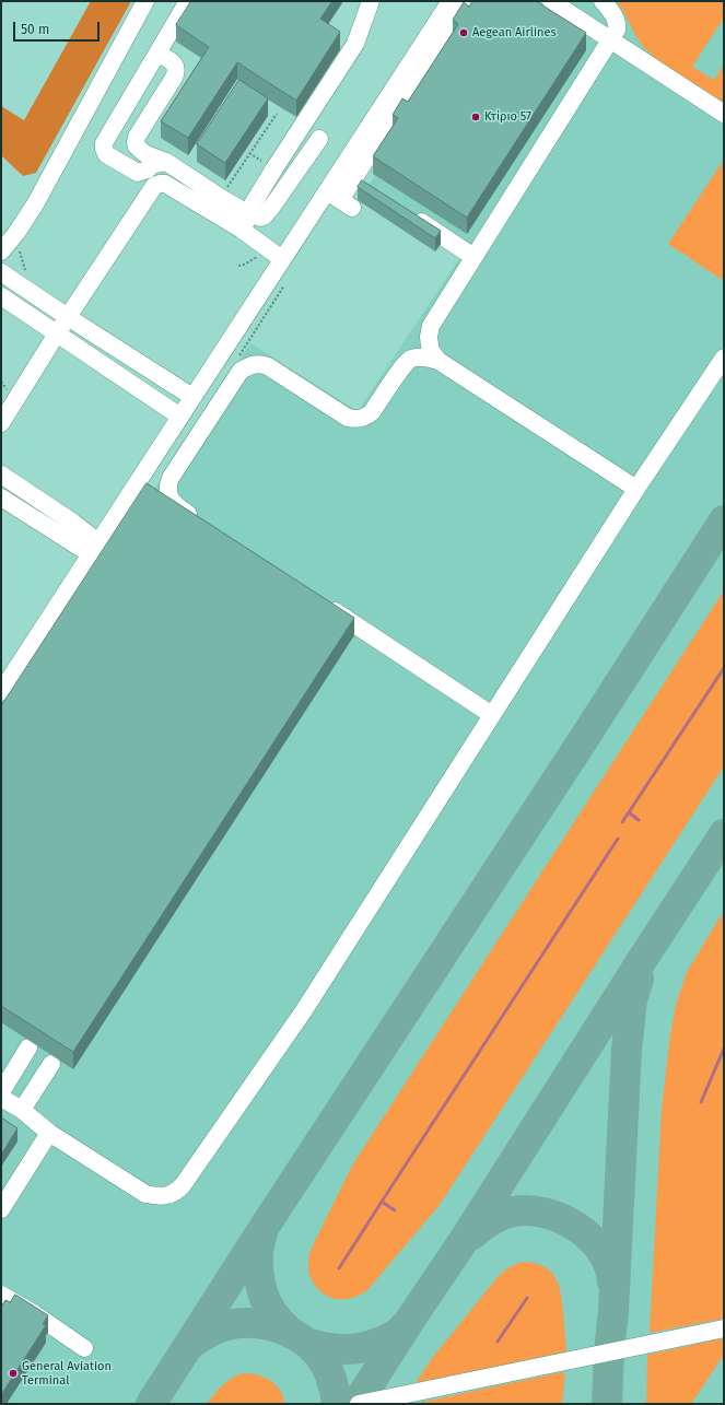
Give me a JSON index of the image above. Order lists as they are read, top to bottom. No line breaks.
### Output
{"places":["Aegean Airlines","Κτίριο 57","General Aviation Terminal"],"scale_bar":"50 m"}
